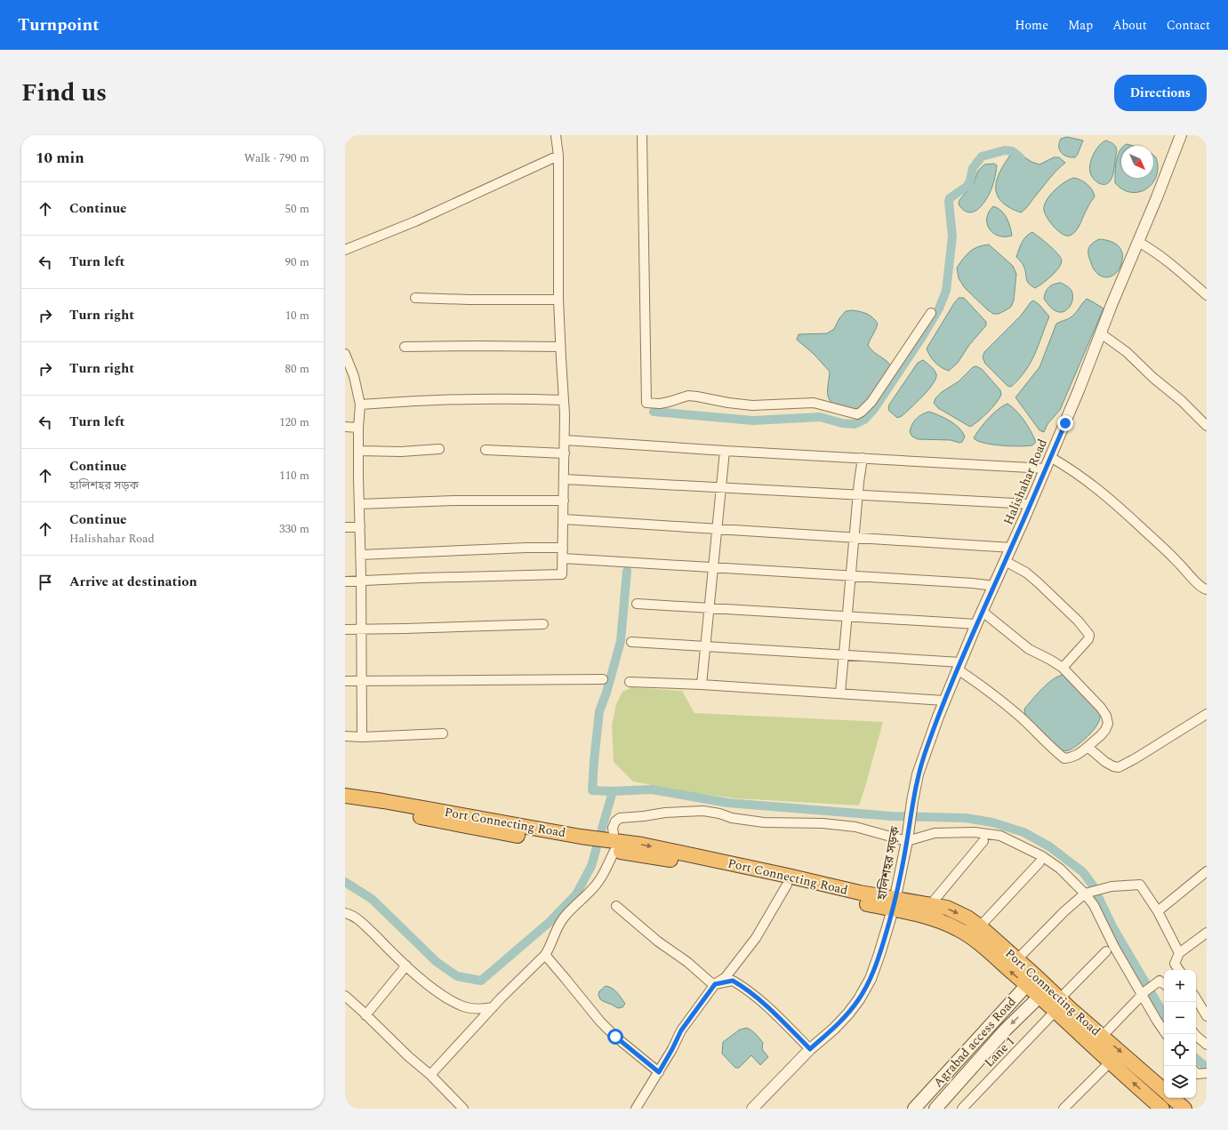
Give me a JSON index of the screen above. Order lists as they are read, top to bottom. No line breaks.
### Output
{"streets":{"highway":["Port Connecting Road"],"main road":["Agrabad access Road"],"street":["Halishahar Road","হালিশহর সড়ক","Lane 1"]},"crossings":[["Halishahar Road","হালিশহর সড়ক"],["Port Connecting Road","হালিশহর সড়ক"],["Port Connecting Road","Agrabad access Road"],["Port Connecting Road","Lane 1"]],"north":"bottom right","page":{"header":"Turnpoint","nav":["Home","Map","About","Contact"],"title":"Find us","buttons":"Directions","heading":["10 min","Walk · 790 m"],"list":[["Continue","50 m"],["Turn left","90 m"],["Turn right","10 m"],["Turn right","80 m"],["Turn left","120 m"],["Continue","হালিশহর সড়ক","110 m"],["Continue","Halishahar Road","330 m"],"Arrive at destination"],"map_buttons":["+","−"]}}
